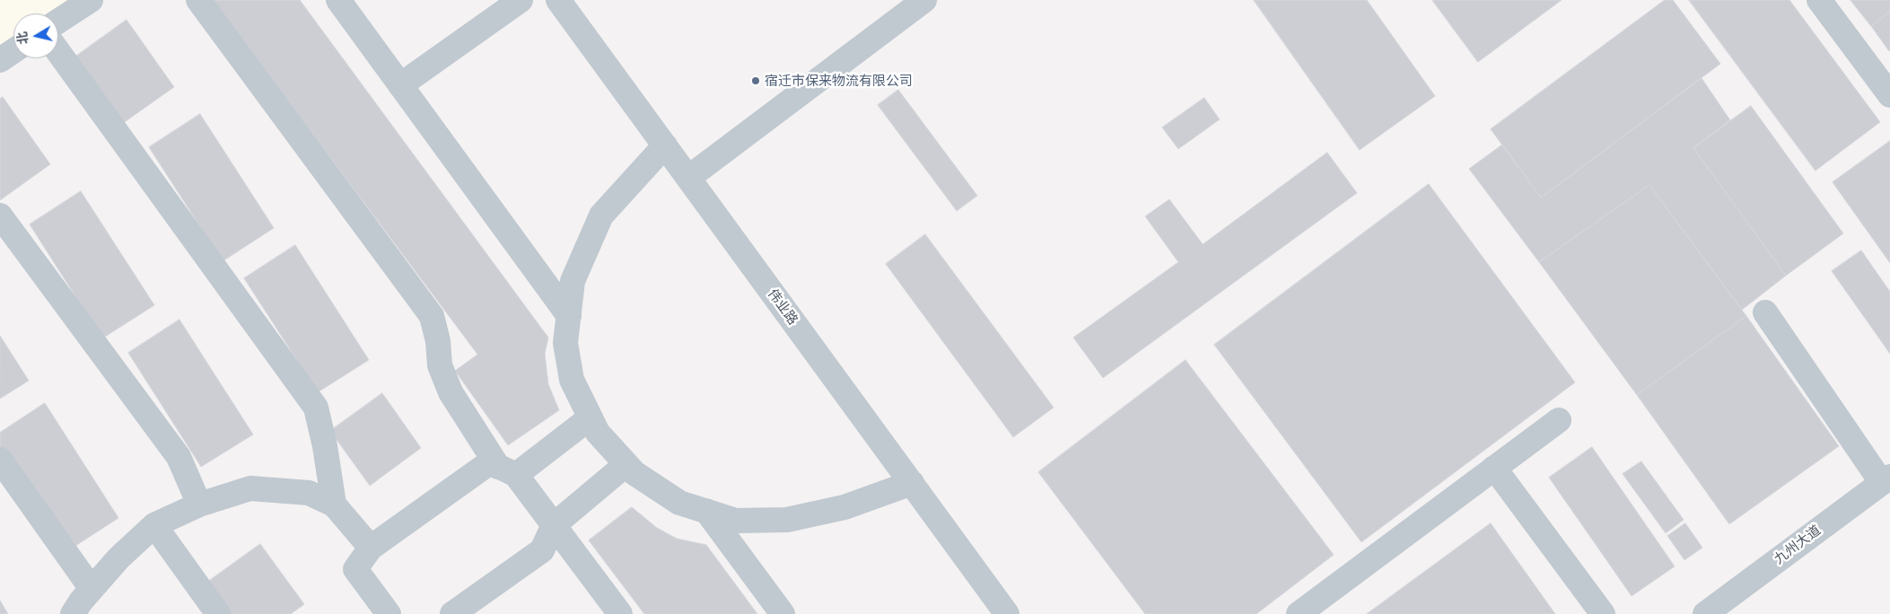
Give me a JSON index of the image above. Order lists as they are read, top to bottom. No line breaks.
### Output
{"streets":{"street":["伟业路","九州大道"]},"places":["宿迁市保来物流有限公司"],"north":"left"}
